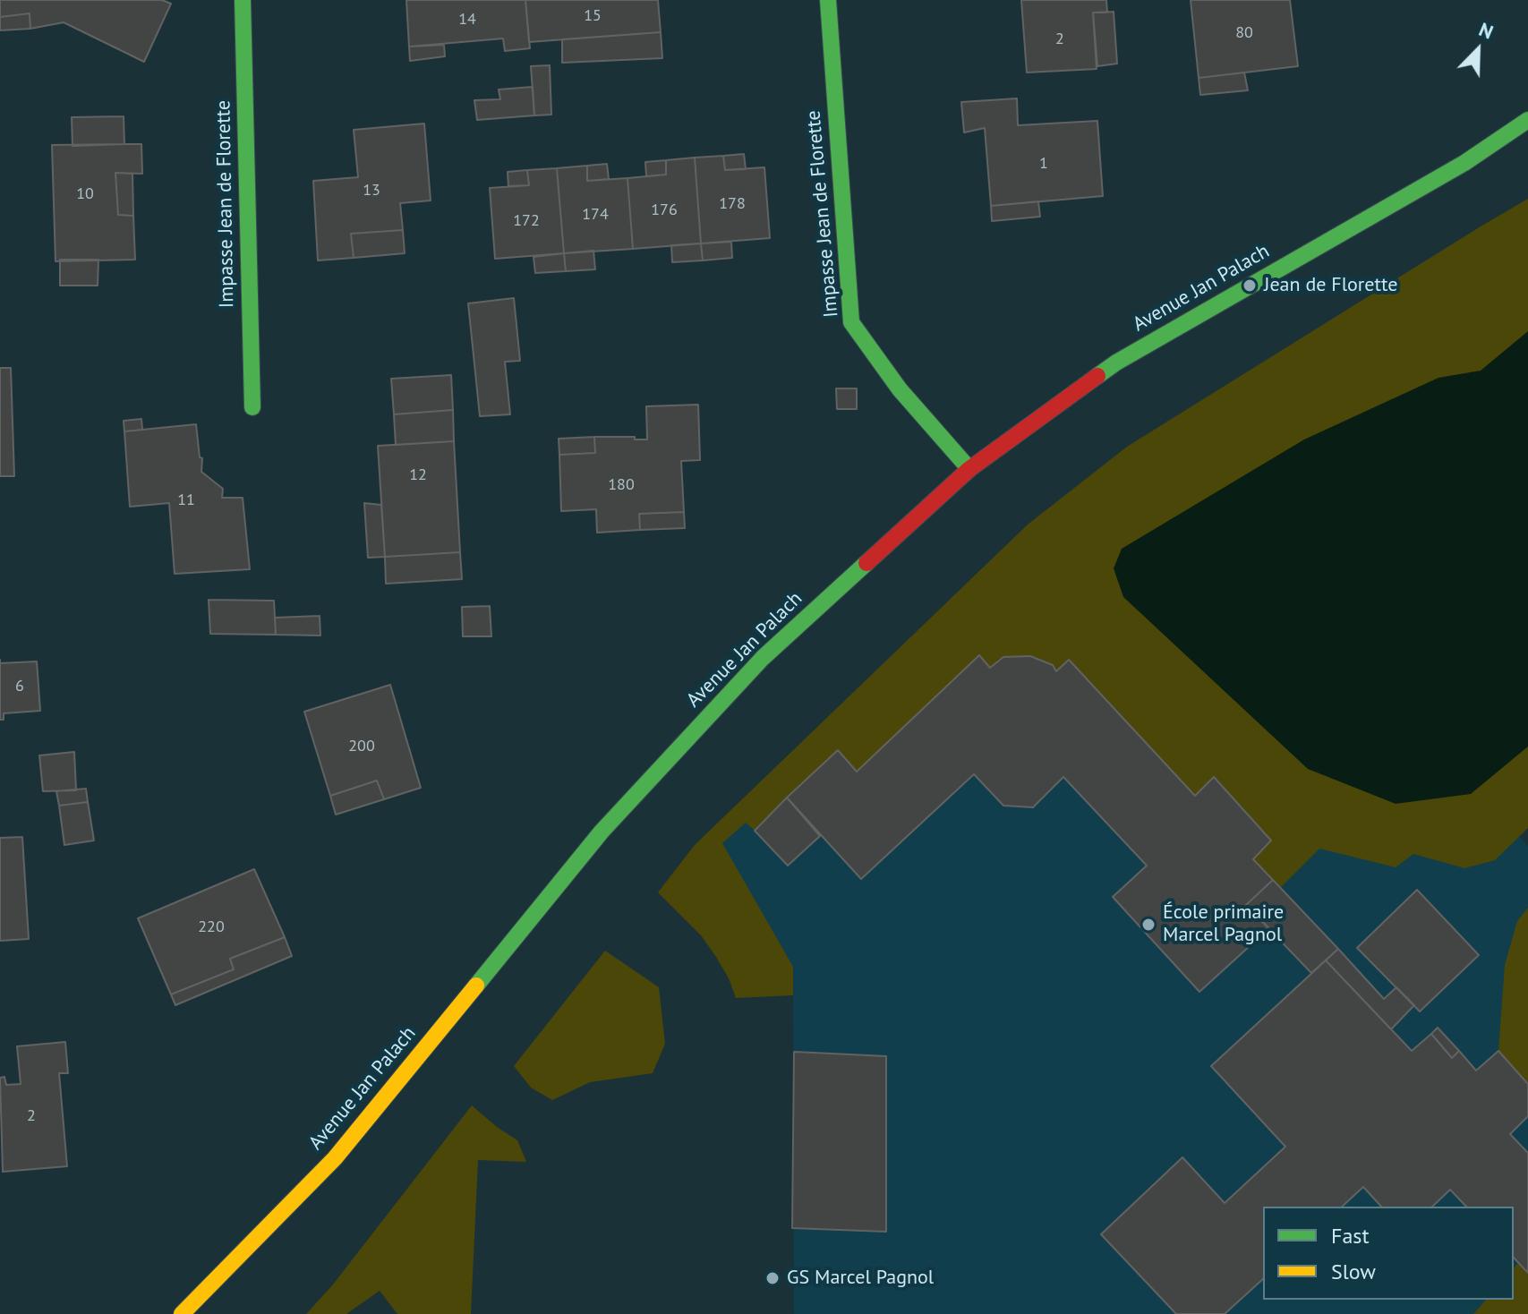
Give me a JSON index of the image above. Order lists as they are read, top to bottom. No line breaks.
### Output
{"streets":{"street":["Impasse Jean de Florette","Avenue Jan Palach"]},"crossings":[["Impasse Jean de Florette","Avenue Jan Palach"]],"places":["Jean de Florette","École primaire Marcel Pagnol","GS Marcel Pagnol"],"house_numbers":["15","14","80","2","1","13","10","178","176","174","172","12","180","11","6","200","220","2"],"legend":["Fast","Slow"],"north":"top right"}
